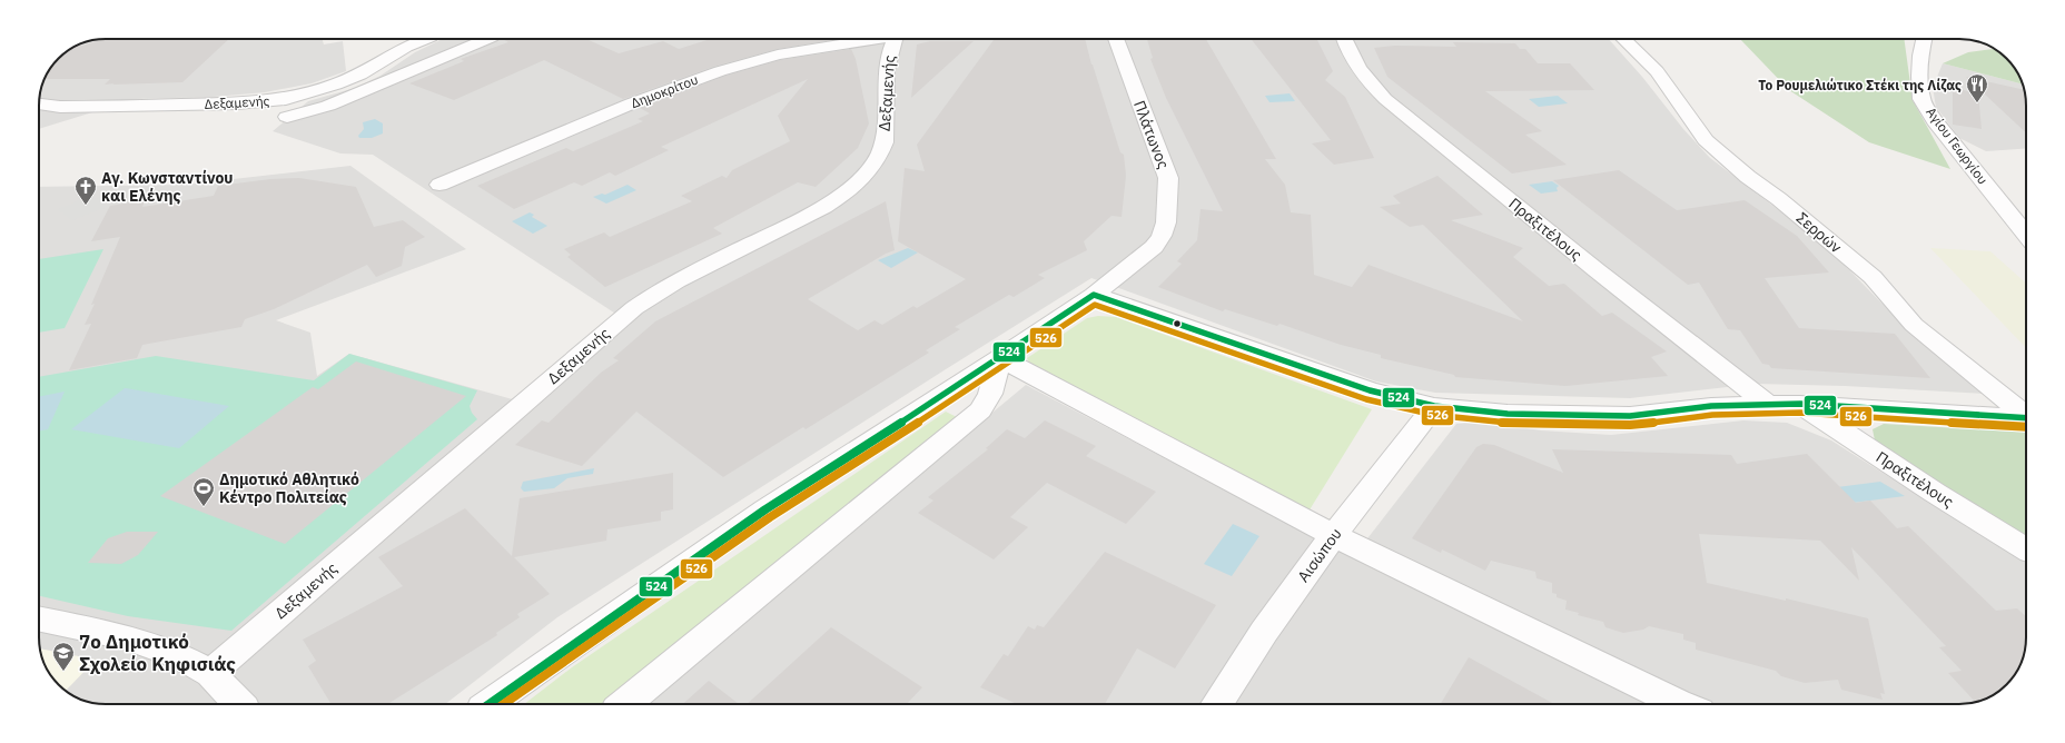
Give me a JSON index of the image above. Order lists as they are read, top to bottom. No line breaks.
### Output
{"streets":{"street":["Δημοκρίτου","Δεξαμενής","Πλάτωνος","Αγίου Γεωργίου","Πραξιτέλους","Σερρών","Αισώπου"]},"places":{"restaurant":["Το Ρουμελιώτικο Στέκι της Λίζας"],"church":["Αγ. Κωνσταντίνου και Ελένης"],"sports":["Δημοτικό Αθλητικό Κέντρο Πολιτείας"],"school or university":["7ο Δημοτικό Σχολείο Κηφισιάς"]},"lines":["transit line 524","transit line 526"]}
